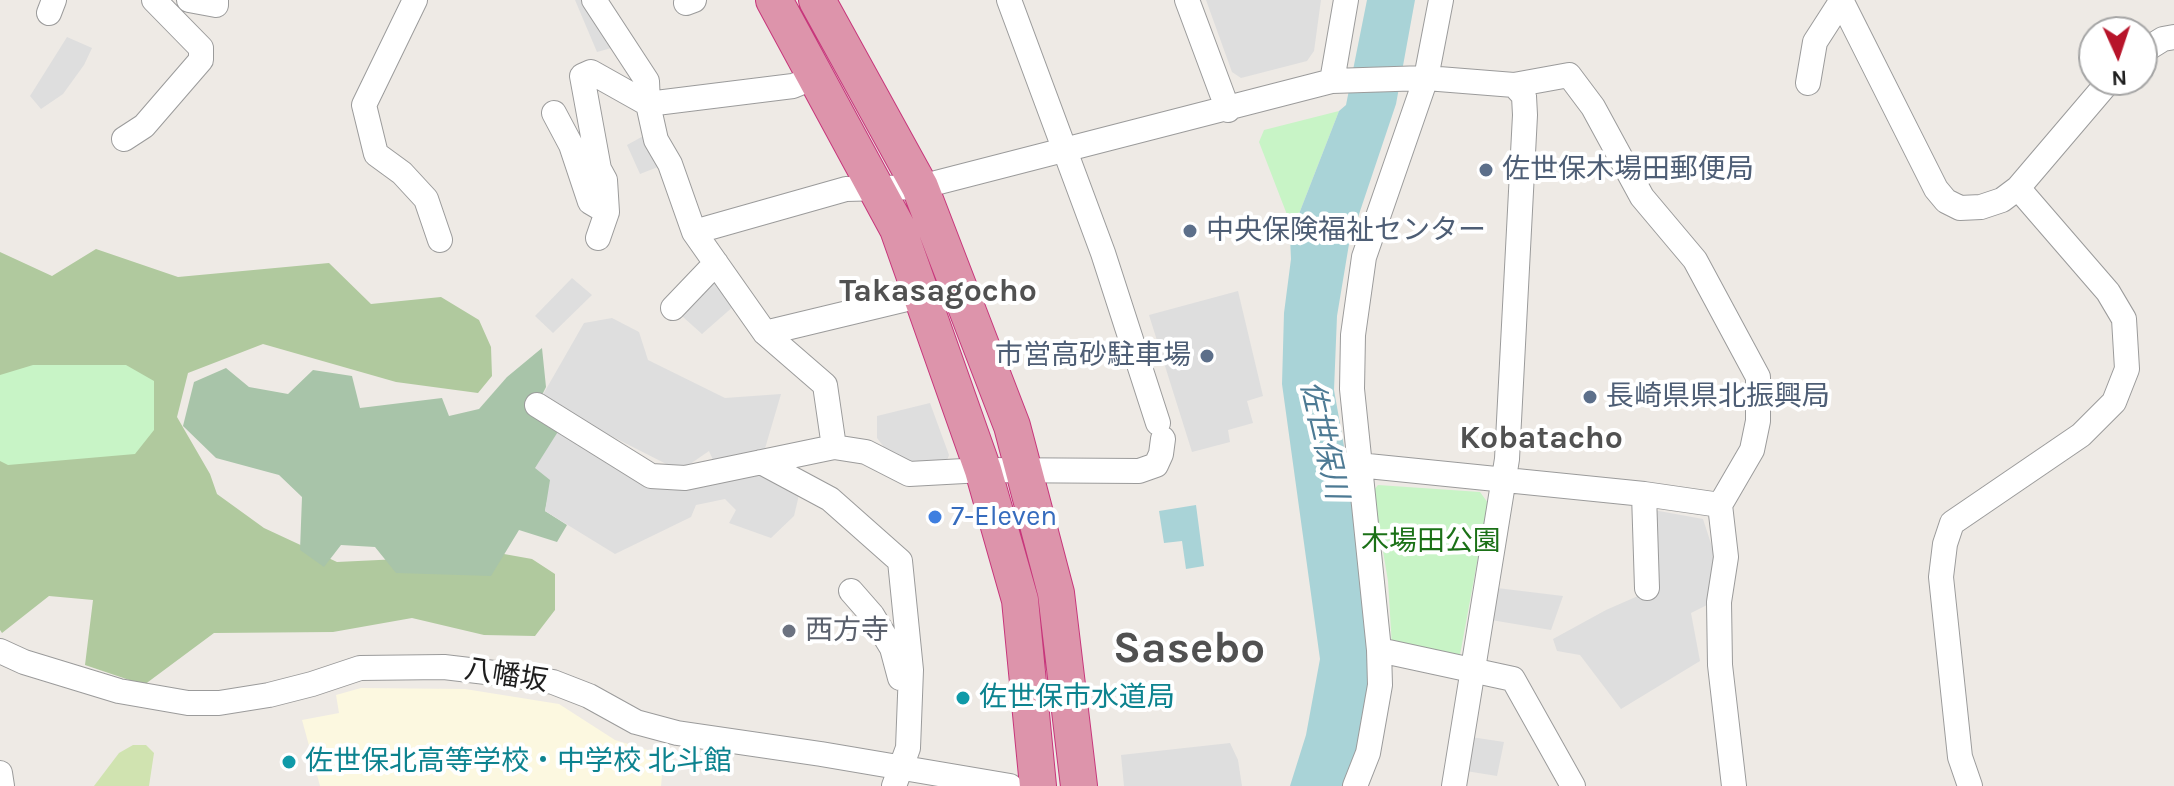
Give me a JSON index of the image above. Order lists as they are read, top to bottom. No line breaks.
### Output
{"streets":{"street":["八幡坂"]},"districts":["Takasagocho","Kobatacho","Sasebo"],"water":["佐世保川"],"parks":["木場田公園"],"places":["佐世保木場田郵便局","中央保険福祉センター","市営高砂駐車場","長崎県県北振興局","7-Eleven","西方寺","佐世保市水道局","佐世保北高等学校・中学校 北斗館"],"north":"bottom"}
